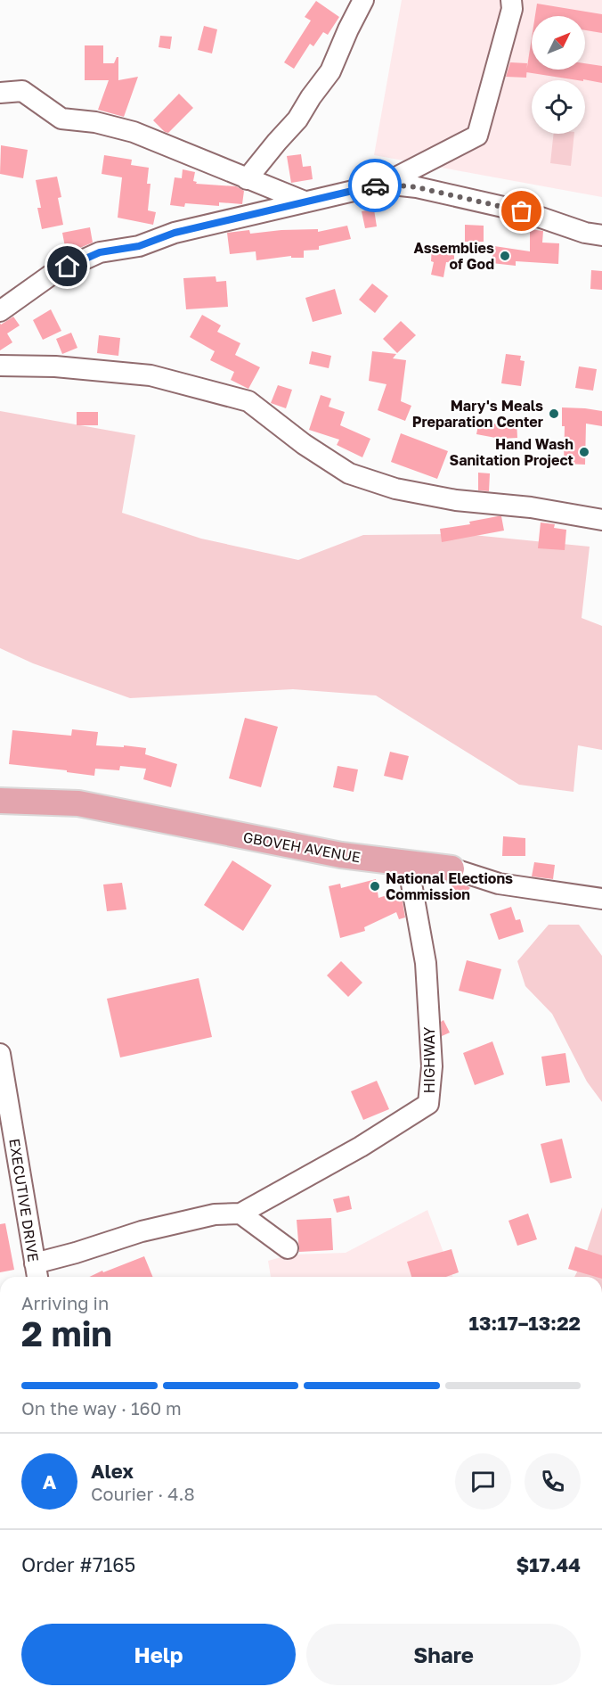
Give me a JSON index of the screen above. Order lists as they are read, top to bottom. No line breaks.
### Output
{"streets":{"main road":["GBOVEH AVENUE"],"street":["HIGHWAY","EXECUTIVE DRIVE"]},"crossings":[["GBOVEH AVENUE","HIGHWAY"],["HIGHWAY","EXECUTIVE DRIVE"]],"places":["Assemblies of God","Mary's Meals Preparation Center","Hand Wash Sanitation Project","National Elections Commission"],"north":"top right","page":{"heading":["2 min","Arriving in","13:17–13:22"],"panel":["Alex","Courier · 4.8","Order #7165","$17.44"],"bar":"On the way · 160 m","round":"A","buttons":["Help","Share"]}}
